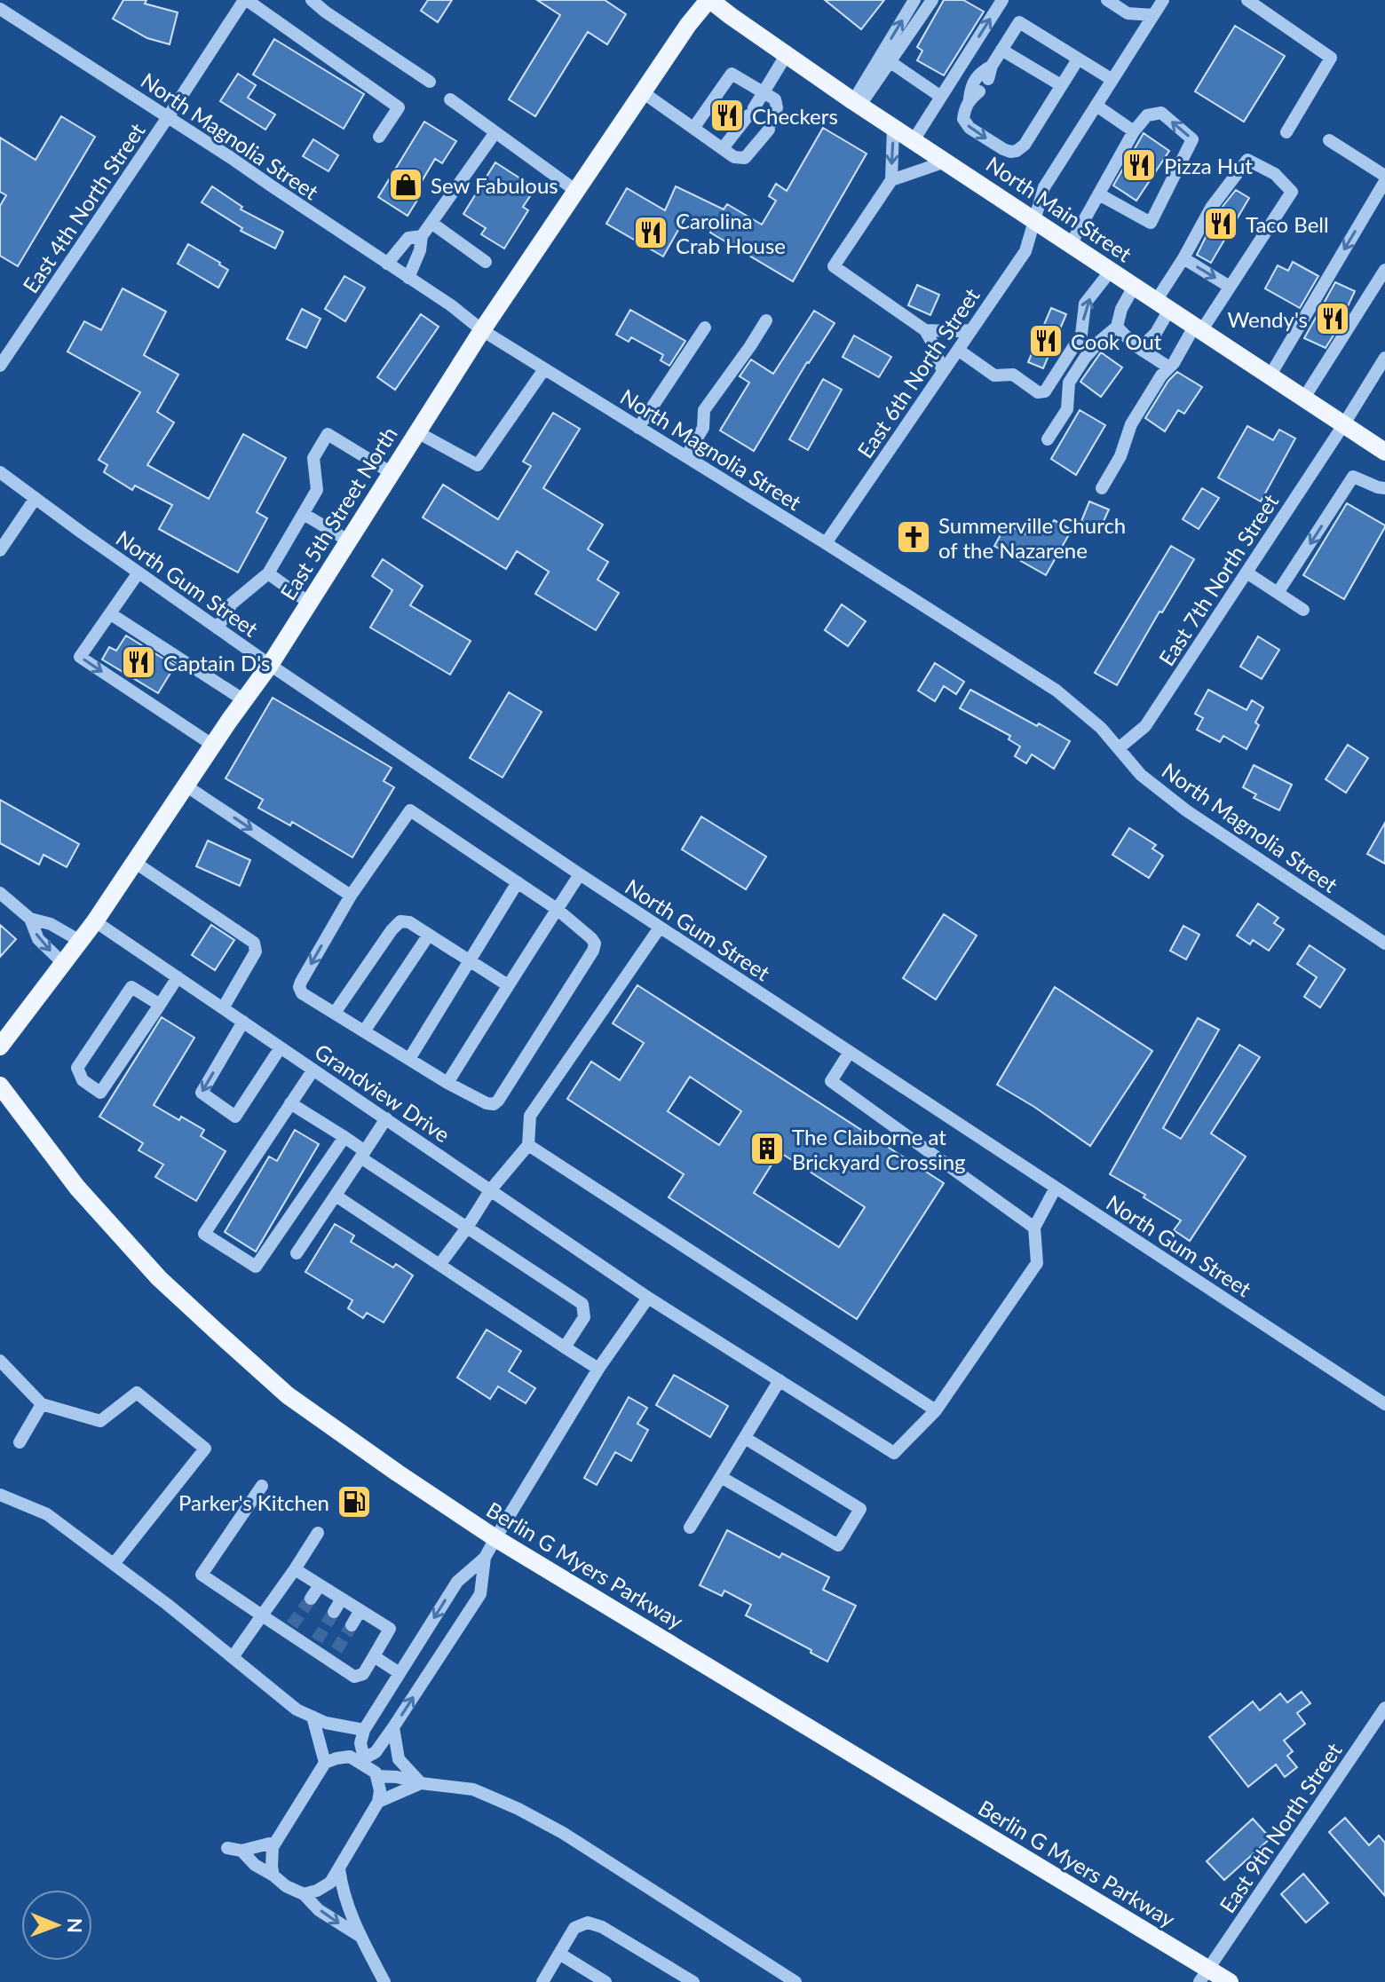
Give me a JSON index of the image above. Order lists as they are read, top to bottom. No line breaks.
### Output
{"streets":{"main road":["North Main Street","East 5th Street North","Berlin G Myers Parkway"],"street":["North Magnolia Street","East 4th North Street","East 6th North Street","East 7th North Street","North Gum Street","Grandview Drive","East 9th North Street"]},"crossings":[["North Magnolia Street","East 4th North Street"],["North Magnolia Street","East 6th North Street"],["North Magnolia Street","East 5th Street North"],["North Magnolia Street","East 7th North Street"],["North Main Street","East 6th North Street"],["North Main Street","East 5th Street North"],["North Main Street","East 7th North Street"],["East 5th Street North","North Gum Street"],["East 5th Street North","Grandview Drive"],["Berlin G Myers Parkway","East 9th North Street"]],"places":{"restaurant":["Checkers","Pizza Hut","Taco Bell","Carolina Crab House","Wendy's","Cook Out","Captain D's"],"shop":["Sew Fabulous"],"church":["Summerville Church of the Nazarene"],"building":["The Claiborne at Brickyard Crossing"],"fuel station":["Parker's Kitchen"]},"north":"right"}
